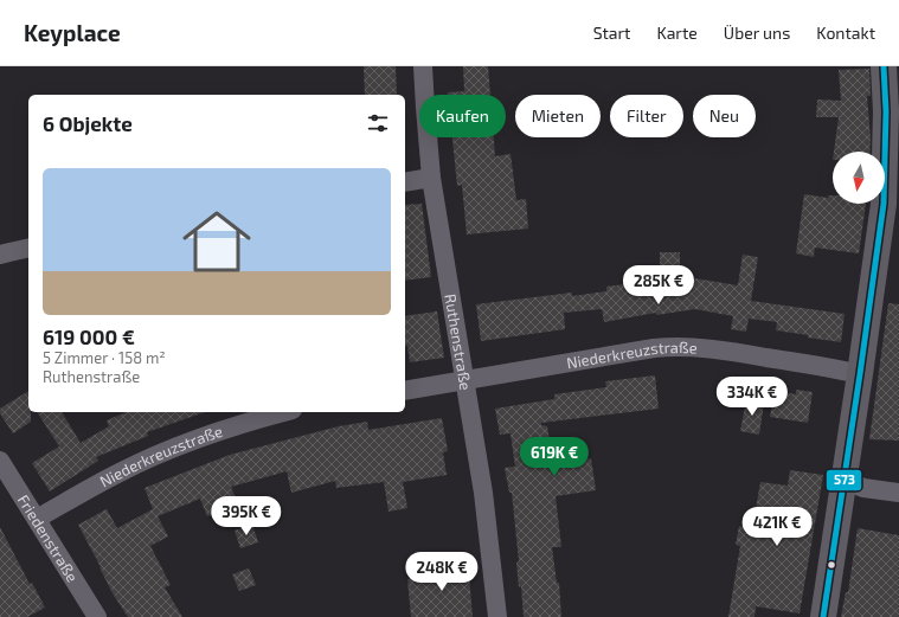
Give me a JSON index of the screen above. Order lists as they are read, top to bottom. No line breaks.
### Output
{"streets":{"street":["Ruthenstraße","Niederkreuzstraße","Friedenstraße"]},"crossings":[["Ruthenstraße","Niederkreuzstraße"],["Niederkreuzstraße","Friedenstraße"]],"lines":["transit line 573"],"north":"bottom","page":{"header":"Keyplace","nav":["Start","Karte","Über uns","Kontakt"],"chip":["Kaufen","Mieten","Filter","Neu"],"heading":"6 Objekte","list":[{"name":"619 000 €","note":"5 Zimmer · 158 m² · Ruthenstraße"}],"price":["285K €","334K €","619K €","395K €","421K €","248K €"]}}
